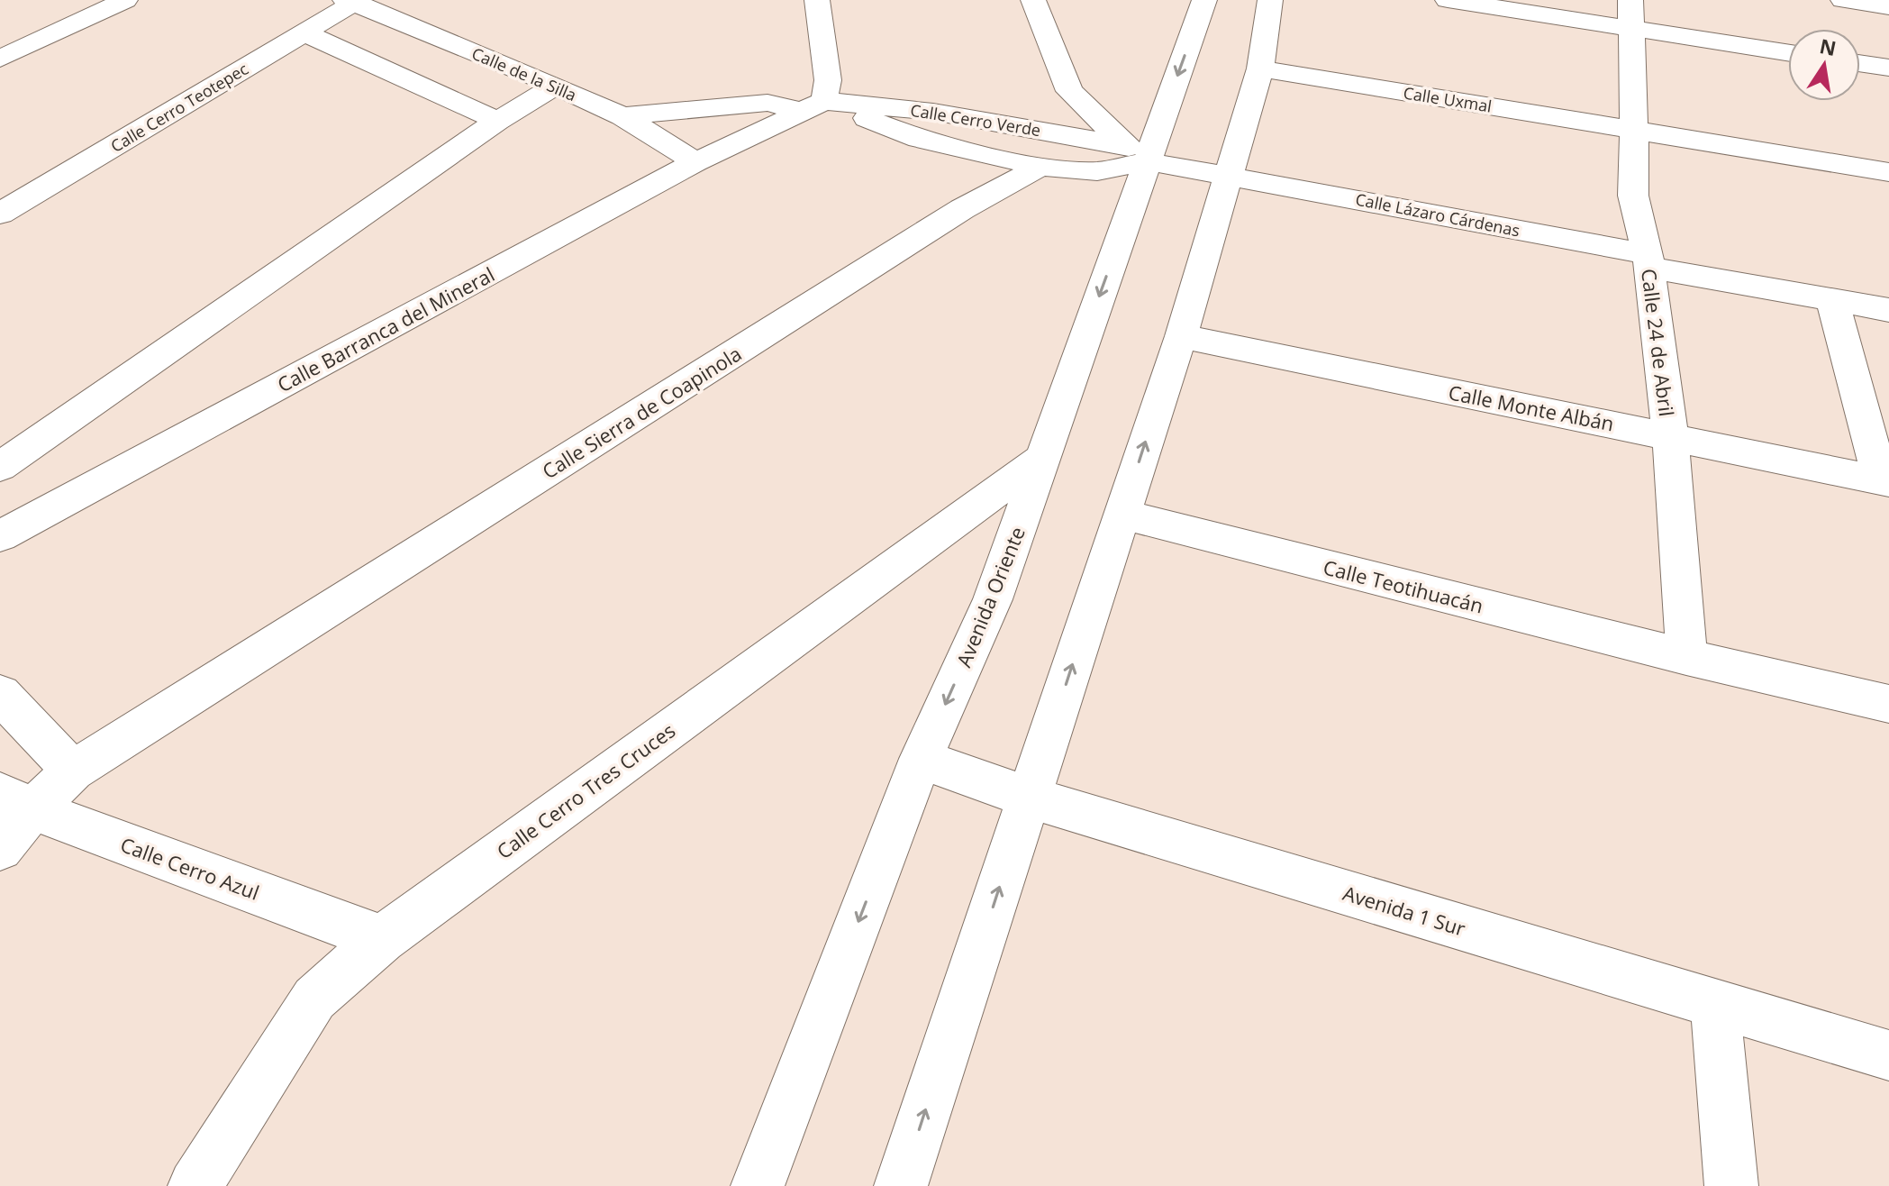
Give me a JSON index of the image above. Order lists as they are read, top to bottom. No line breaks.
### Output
{"streets":{"street":["Calle de la Silla","Calle Uxmal","Calle Cerro Teotepec","Calle Cerro Verde","Calle Lázaro Cárdenas","Calle Barranca del Mineral","Calle 24 de Abril","Calle Monte Albán","Calle Sierra de Coapinola","Calle Teotihuacán","Avenida Oriente","Calle Cerro Tres Cruces","Calle Cerro Azul","Avenida 1 Sur"]},"crossings":[["Calle de la Silla","Calle Cerro Teotepec"],["Calle de la Silla","Calle Barranca del Mineral"],["Calle Uxmal","Calle 24 de Abril"],["Calle Cerro Verde","Calle Lázaro Cárdenas"],["Calle Cerro Verde","Calle Barranca del Mineral"],["Calle Cerro Verde","Avenida Oriente"],["Calle Lázaro Cárdenas","Calle 24 de Abril"],["Calle 24 de Abril","Calle Monte Albán"],["Calle 24 de Abril","Calle Teotihuacán"],["Calle Sierra de Coapinola","Calle Cerro Azul"],["Avenida Oriente","Calle Cerro Tres Cruces"],["Avenida Oriente","Avenida 1 Sur"],["Calle Cerro Tres Cruces","Calle Cerro Azul"]],"north":"top"}
